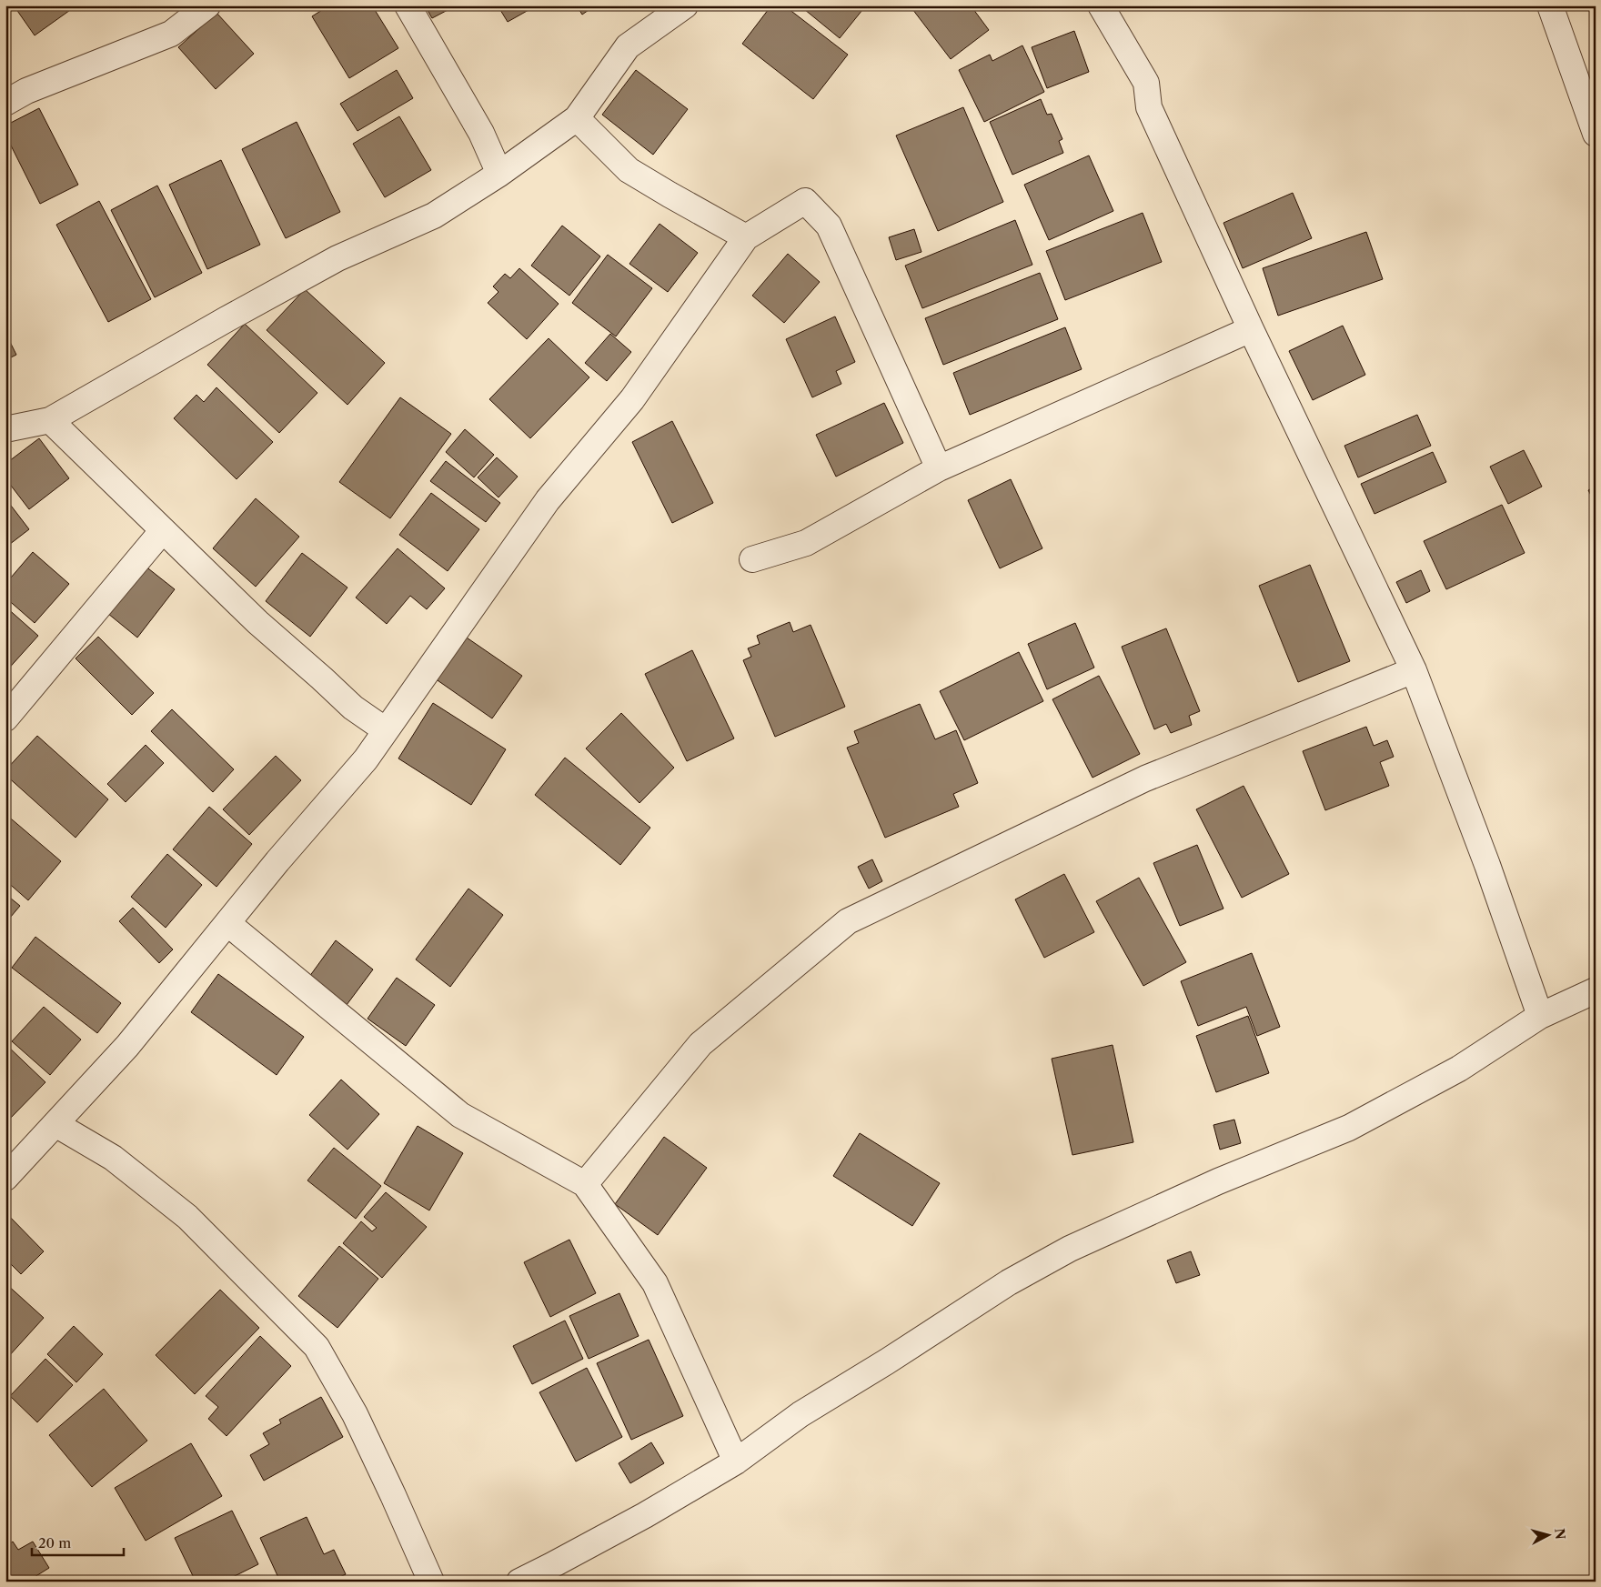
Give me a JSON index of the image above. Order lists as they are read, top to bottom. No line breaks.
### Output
{"scale_bar":"20 m","north":"right"}
